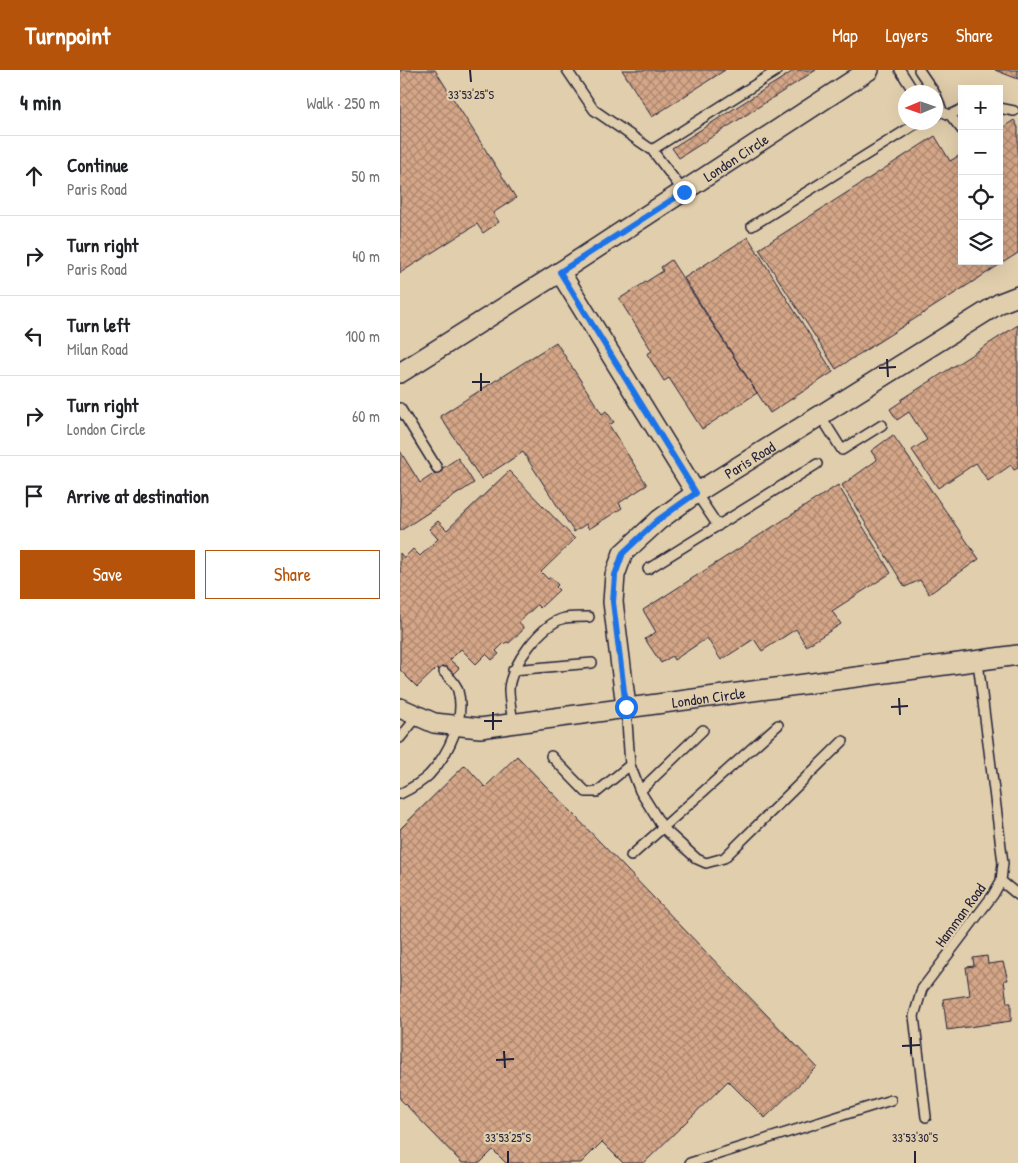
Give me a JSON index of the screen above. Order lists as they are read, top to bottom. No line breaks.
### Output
{"streets":{"street":["London Circle","Paris Road"],"lane":["Hamman Road"]},"crossings":[["London Circle","Paris Road"],["London Circle","Hamman Road"]],"north":"left","page":{"header":"Turnpoint","nav":["Map","Layers","Share"],"heading":["4 min","Walk · 250 m"],"map_buttons":["+","−"],"list":[["Continue","Paris Road","50 m"],["Turn right","Paris Road","40 m"],["Turn left","Milan Road","100 m"],["Turn right","London Circle","60 m"],"Arrive at destination"],"buttons":["Save","Share"]},"coordinates":["33°53'25\"S","33°53'30\"S"]}
